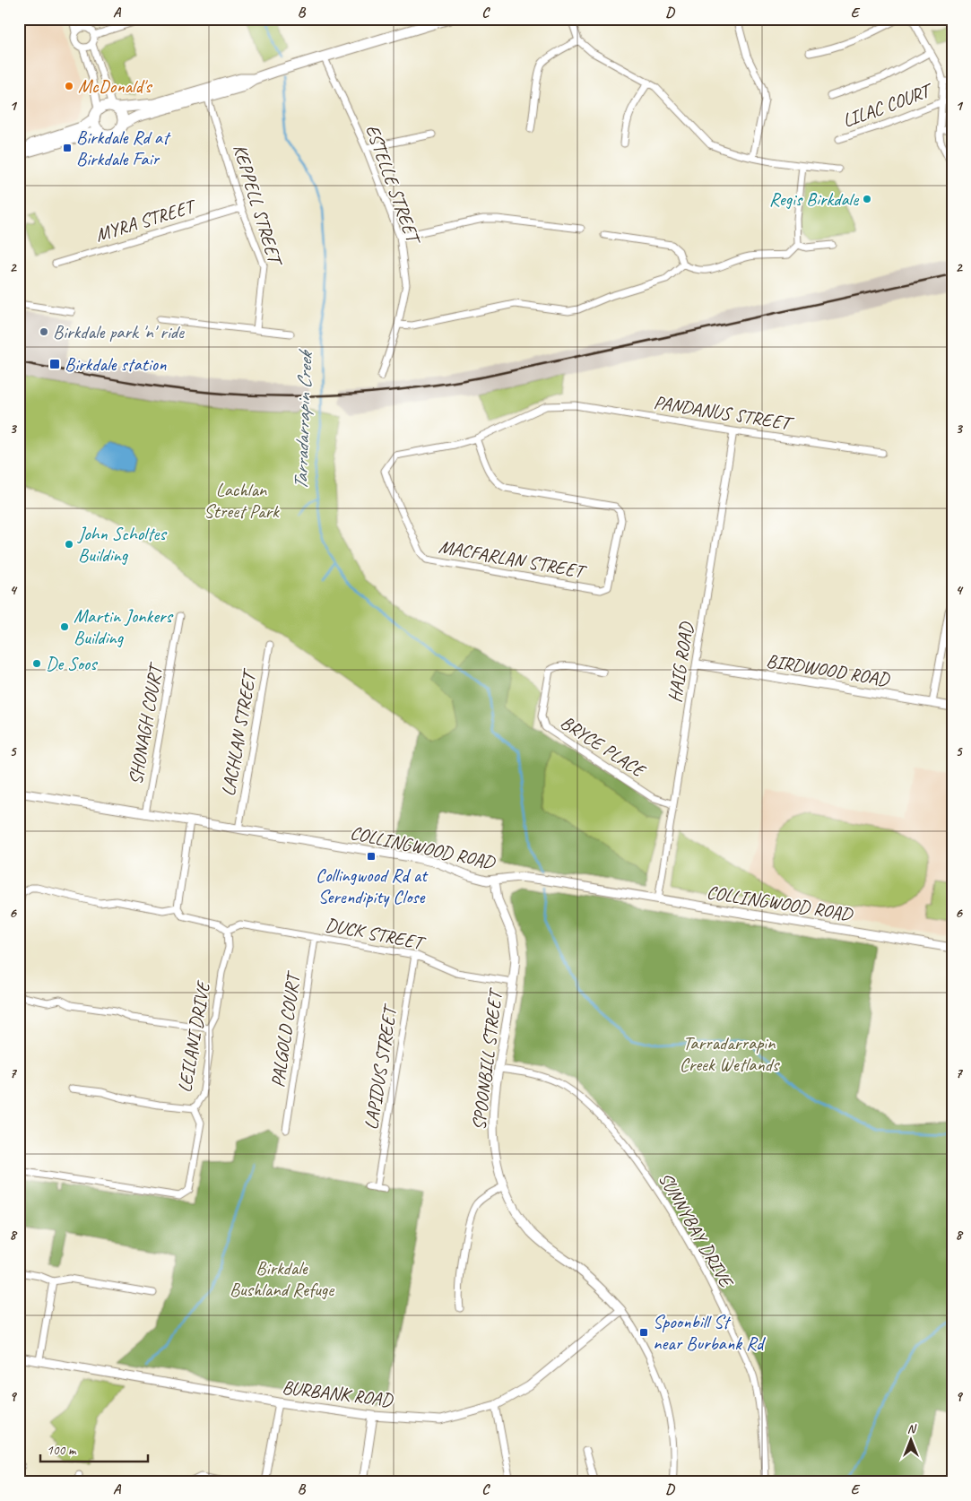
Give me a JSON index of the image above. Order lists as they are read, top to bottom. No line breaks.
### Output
{"streets":{"street":["LILAC COURT","ESTELLE STREET","KEPPELL STREET","MYRA STREET","PANDANUS STREET","MACFARLAN STREET","HAIG ROAD","BIRDWOOD ROAD","SHONAGH COURT","LACHLAN STREET","BRYCE PLACE","COLLINGWOOD ROAD","DUCK STREET","PALGOLD COURT","LEILANI DRIVE","SPOONBILL STREET","LAPIDUS STREET","SUNNYBAY DRIVE","BURBANK ROAD"]},"crossings":[["KEPPELL STREET","MYRA STREET"],["PANDANUS STREET","MACFARLAN STREET"],["PANDANUS STREET","HAIG ROAD"],["HAIG ROAD","BIRDWOOD ROAD"],["HAIG ROAD","BRYCE PLACE"],["HAIG ROAD","COLLINGWOOD ROAD"],["SHONAGH COURT","COLLINGWOOD ROAD"],["LACHLAN STREET","COLLINGWOOD ROAD"],["COLLINGWOOD ROAD","SPOONBILL STREET"],["DUCK STREET","PALGOLD COURT"],["DUCK STREET","LEILANI DRIVE"],["DUCK STREET","SPOONBILL STREET"],["DUCK STREET","LAPIDUS STREET"],["SPOONBILL STREET","SUNNYBAY DRIVE"],["SPOONBILL STREET","BURBANK ROAD"]],"water":["Tarradarrapin Creek"],"parks":["Lachlan Street Park","Tarradarrapin Creek Wetlands","Birkdale Bushland Refuge"],"places":{"other":["McDonald's","Regis Birkdale","Birkdale park 'n' ride","John Scholtes Building","Martin Jonkers Building","De Soos"],"transit":["Birkdale Rd at Birkdale Fair","Birkdale station","Collingwood Rd at Serendipity Close","Spoonbill St near Burbank Rd"]},"scale_bar":"100 m","north":"top","grid":{"columns":["A","B","C","D","E"],"rows":["1","2","3","4","5","6","7","8","9"]}}
